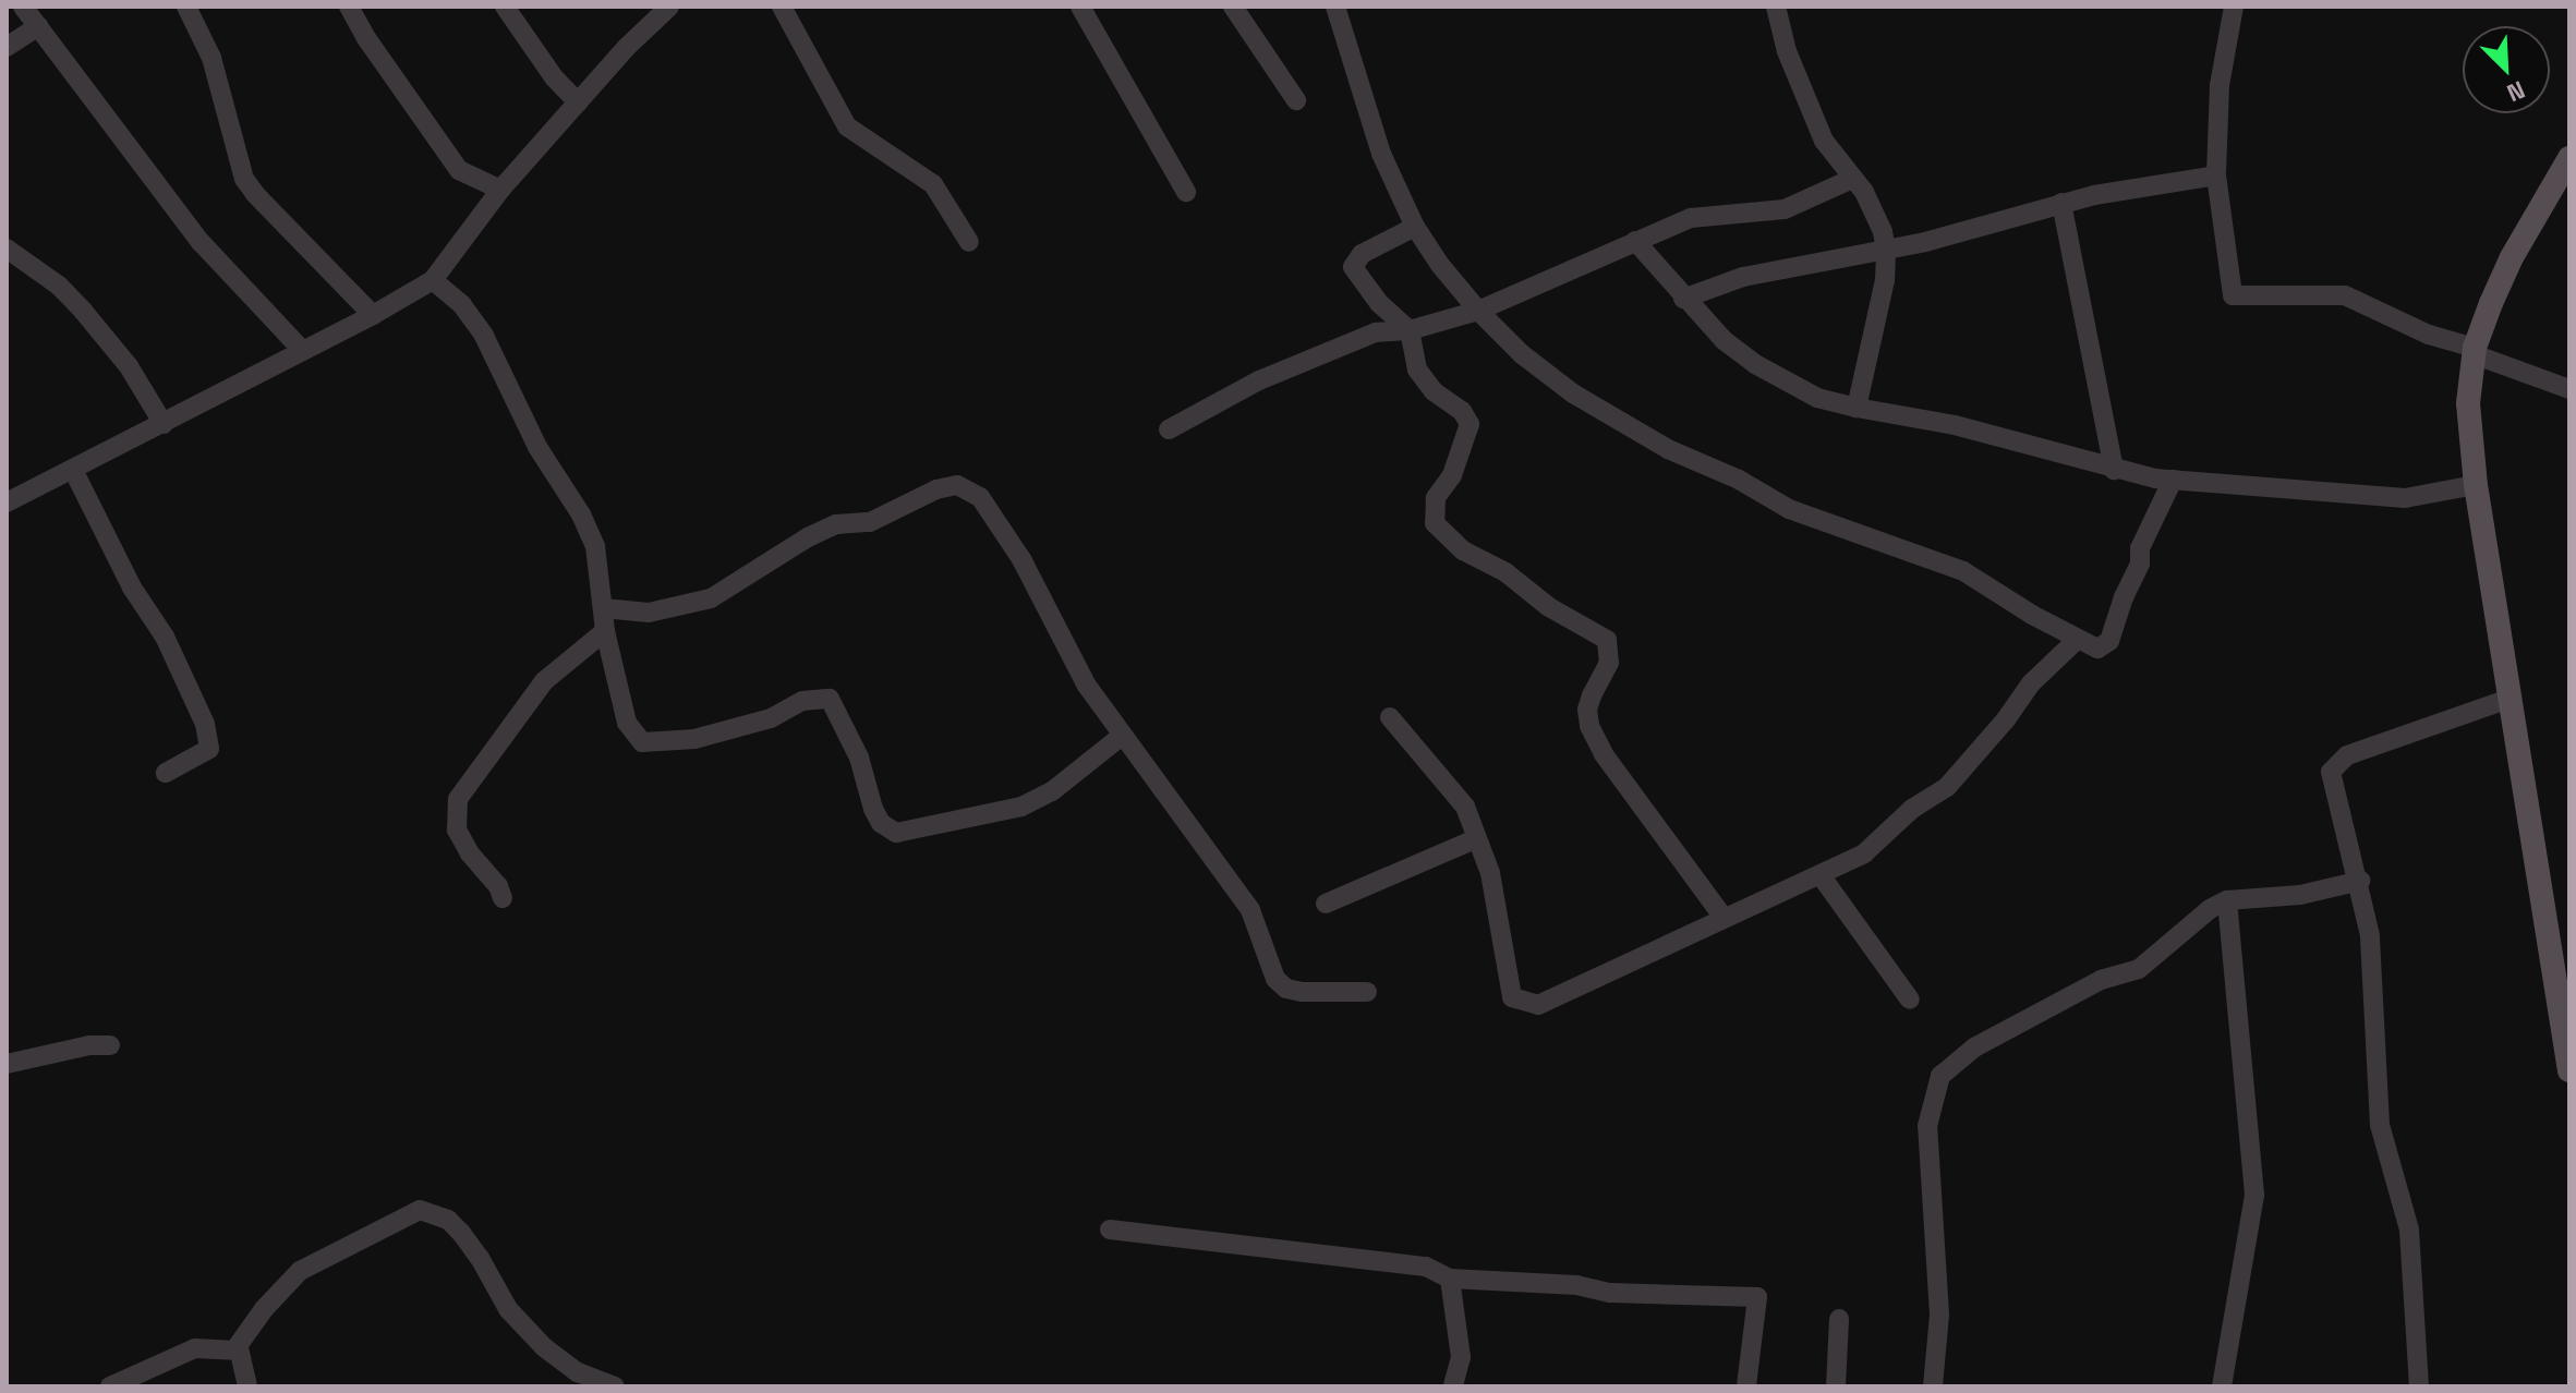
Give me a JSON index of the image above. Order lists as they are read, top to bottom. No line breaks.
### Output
{"north":"bottom right"}
